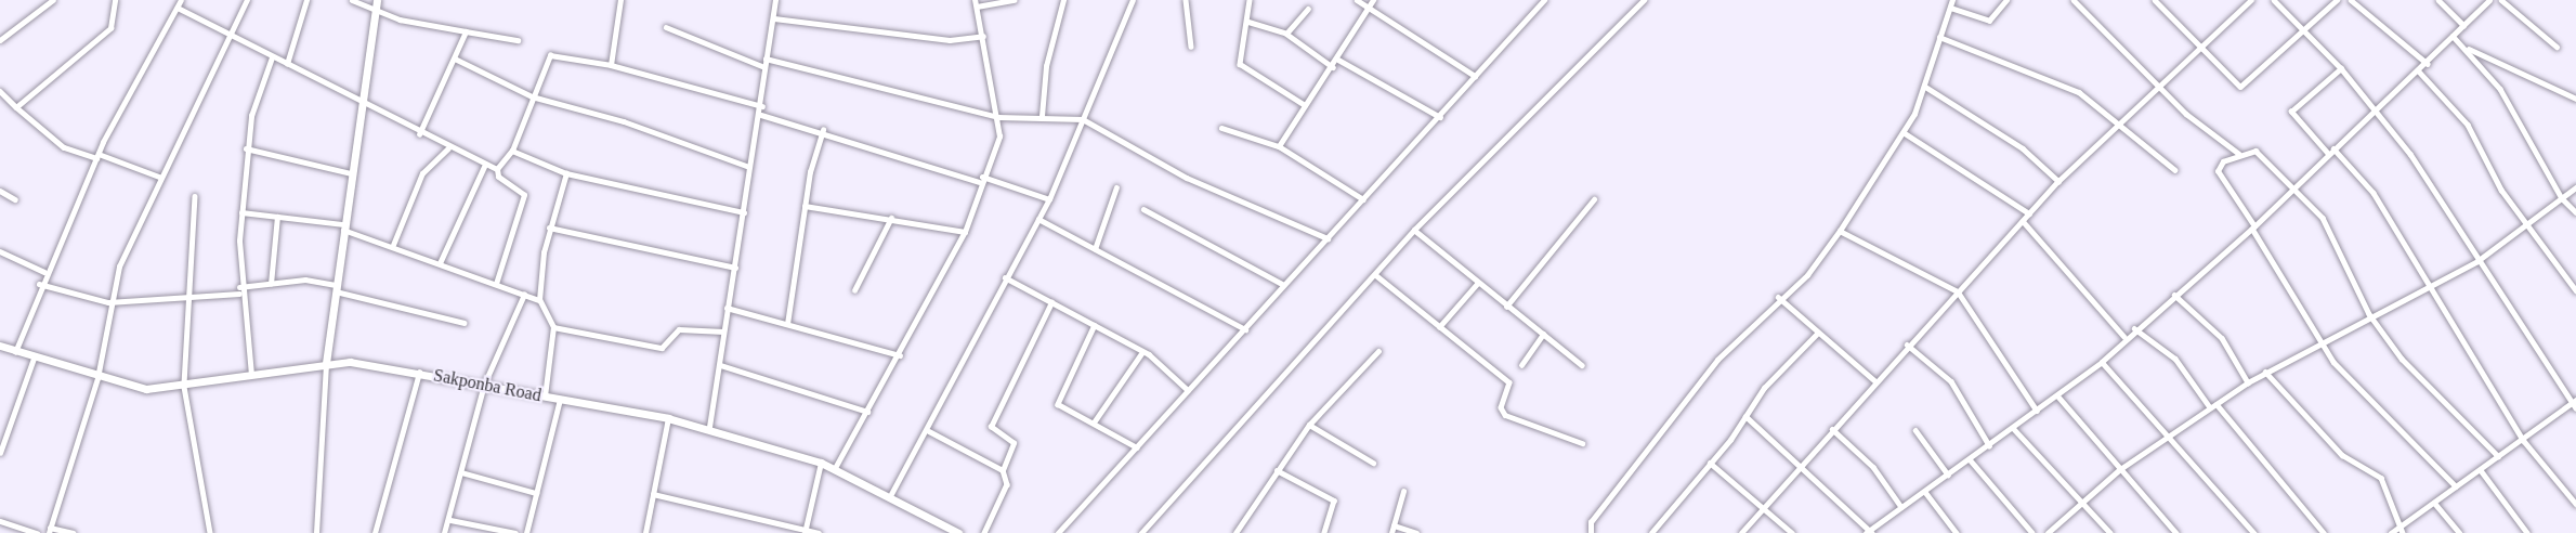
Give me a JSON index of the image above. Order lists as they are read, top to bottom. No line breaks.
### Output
{"streets":{"main road":["Sakponba Road"]}}
